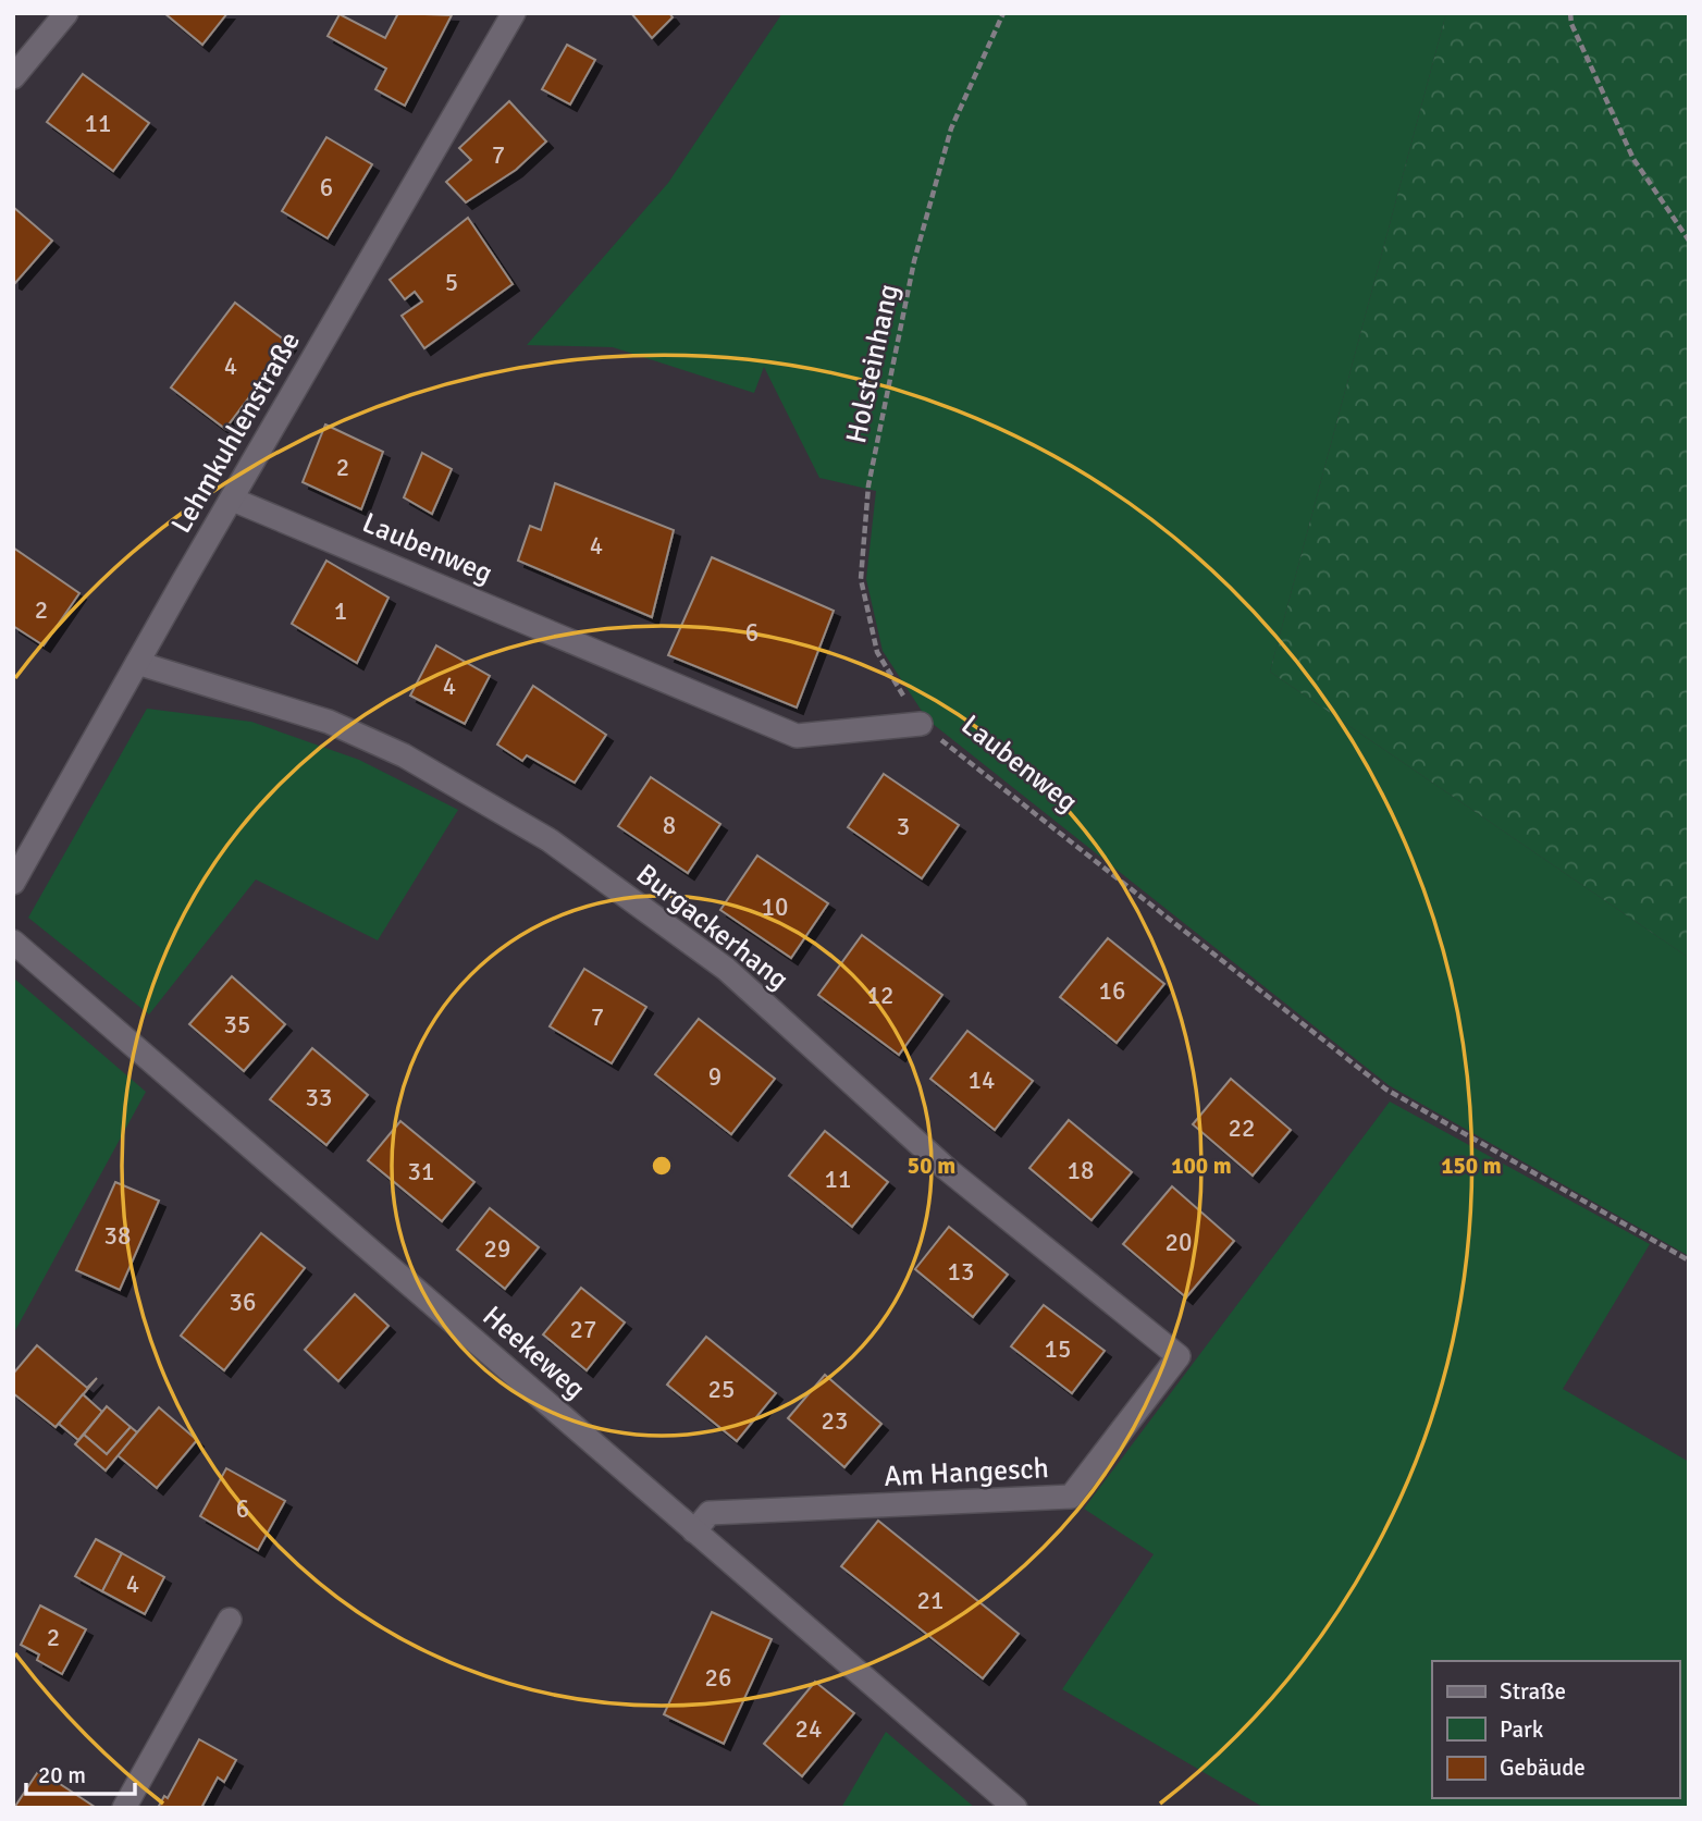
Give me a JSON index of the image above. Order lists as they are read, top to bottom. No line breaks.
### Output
{"streets":{"street":["Lehmkuhlenstraße","Laubenweg","Burgackerhang","Heekeweg","Am Hangesch"],"path":["Holsteinhang"]},"crossings":[["Holsteinhang","Laubenweg"],["Lehmkuhlenstraße","Laubenweg"],["Lehmkuhlenstraße","Burgackerhang"],["Burgackerhang","Am Hangesch"],["Heekeweg","Am Hangesch"]],"house_numbers":["11","7","6","5","4","2","4","2","1","6","4","8","3","10","16","12","7","35","9","14","33","22","18","31","11","38","20","29","13","36","27","15","25","23","6","4","21","2","26","24"],"legend":["Straße","Park","Gebäude"],"scale_bar":"20 m","rings":["50 m","100 m","150 m"]}
